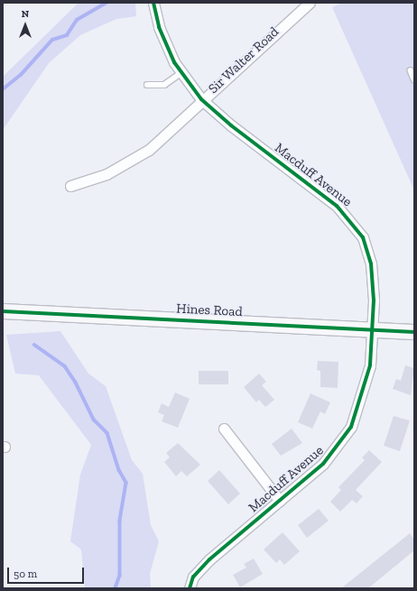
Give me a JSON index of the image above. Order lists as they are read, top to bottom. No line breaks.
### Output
{"streets":{"street":["Sir Walter Road","Macduff Avenue","Hines Road"]},"crossings":[["Sir Walter Road","Macduff Avenue"],["Macduff Avenue","Hines Road"]],"scale_bar":"50 m","north":"top"}
